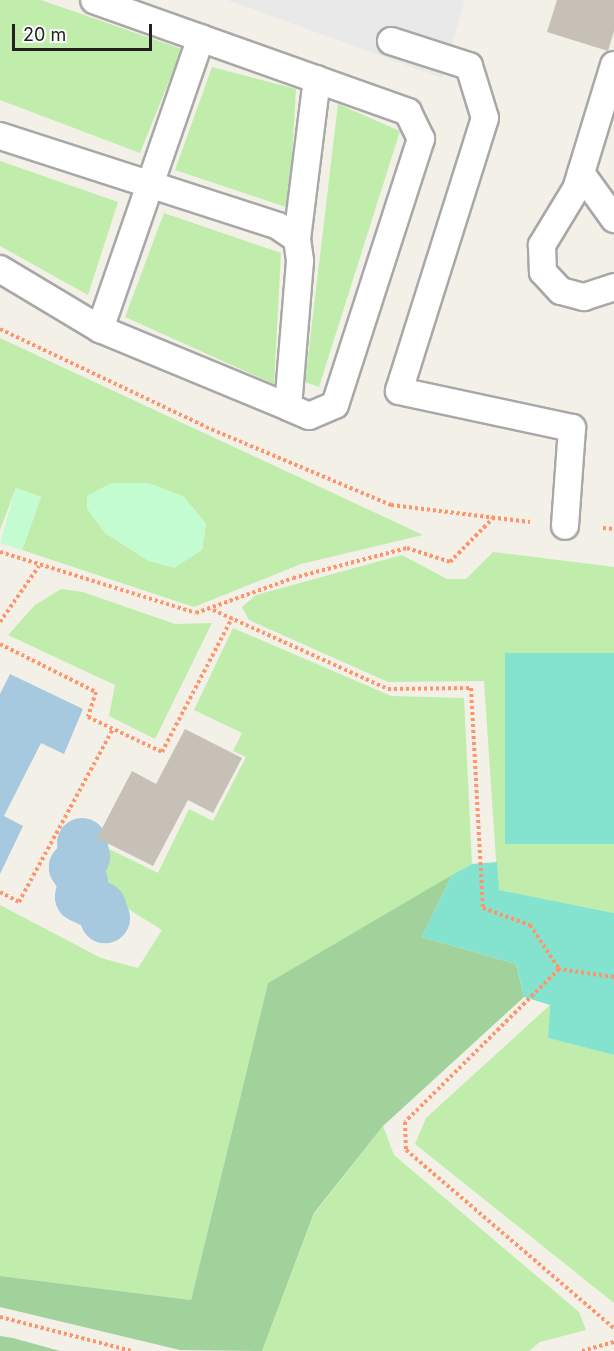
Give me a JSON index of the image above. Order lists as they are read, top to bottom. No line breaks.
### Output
{"scale_bar":"20 m"}
